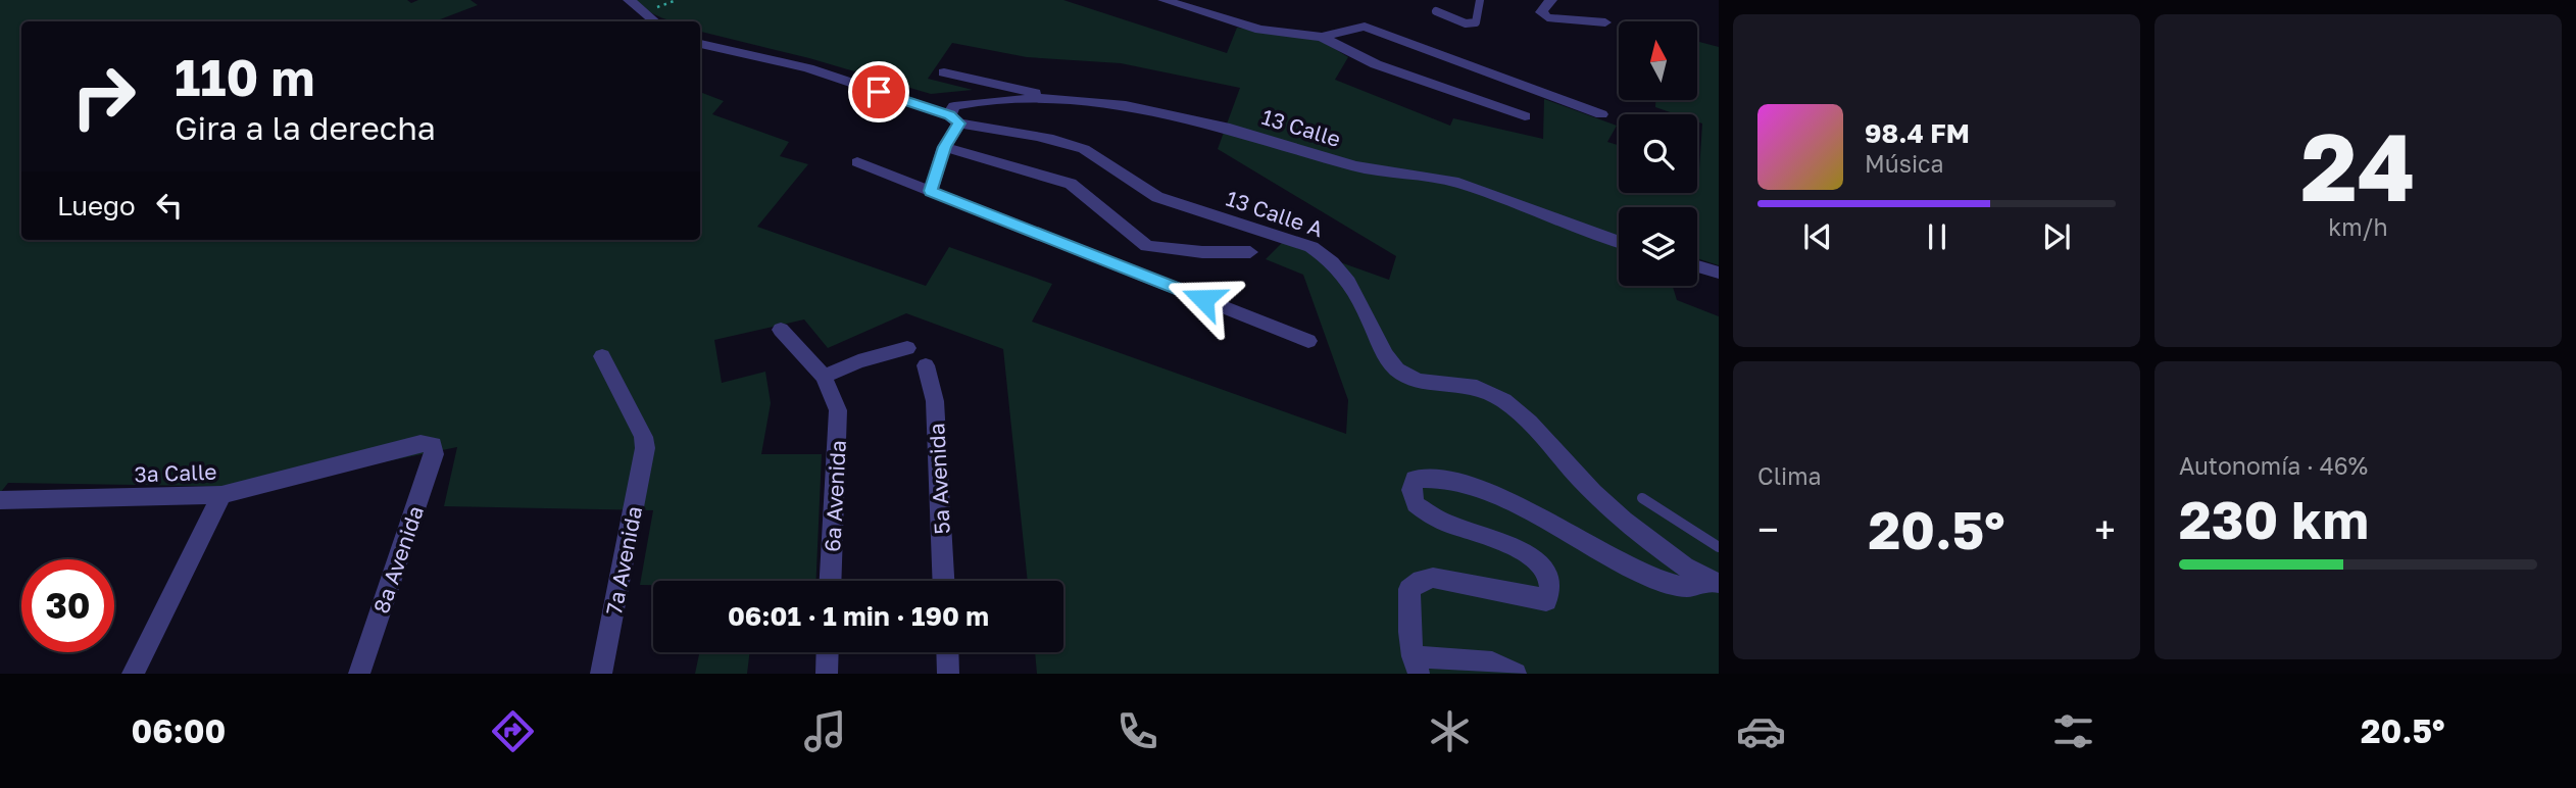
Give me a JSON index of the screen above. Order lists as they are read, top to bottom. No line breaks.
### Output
{"streets":{"street":["13 Calle","13 Calle A","3a Calle","5a Avenida","6a Avenida","8a Avenida","7a Avenida"]},"crossings":[["13 Calle","13 Calle A"],["3a Calle","8a Avenida"]],"north":"top","page":{"tile":[["24","km/h"],"Clima",["Autonomía · 46%","230 km"]],"turn":["110 m","Gira a la derecha"],"song":["98.4 FM","Música"],"then":"Luego","heat":["−","20.5°","+"],"limit":"30","trip":"06:01 · 1 min · 190 m","tabs":["06:00","20.5°"]}}
